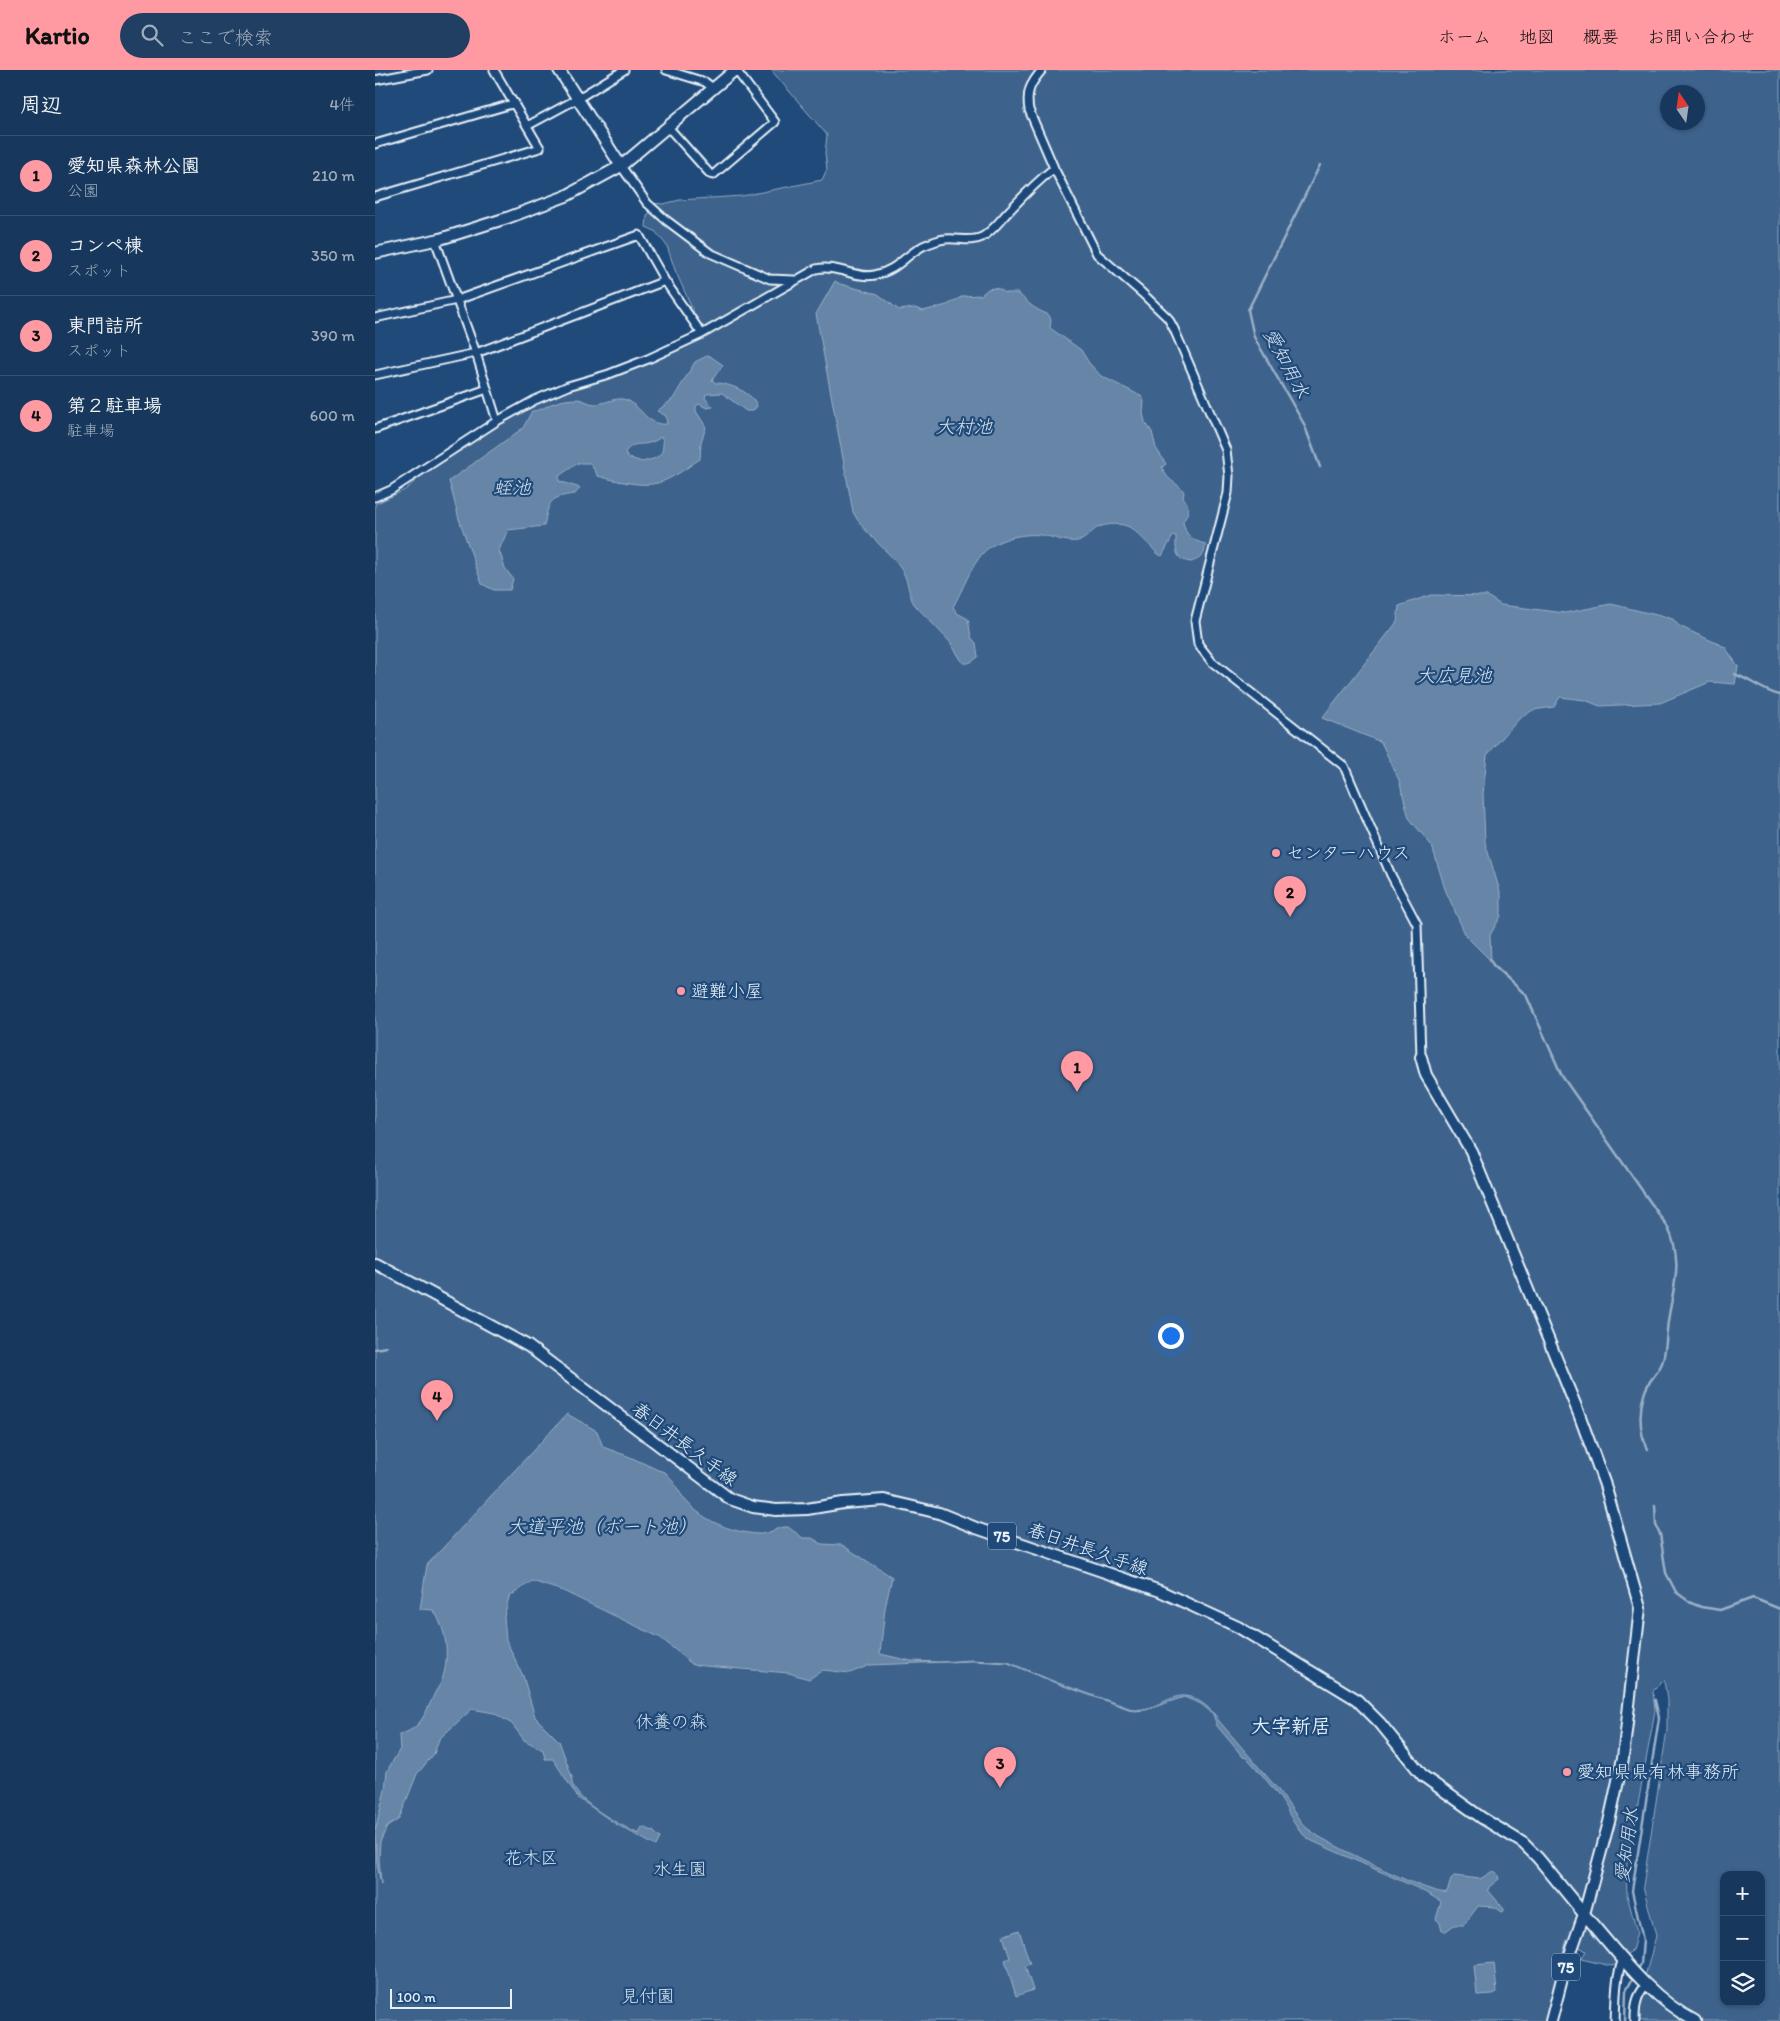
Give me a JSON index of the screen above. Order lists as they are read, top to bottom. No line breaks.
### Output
{"streets":{"street":["春日井長久手線","75"]},"crossings":[["春日井長久手線","75"]],"districts":["大字新居"],"water":["愛知用水","大村池","蛭池","大広見池","大道平池（ボート池）"],"parks":["休養の森","花木区","水生園","見付園"],"places":["センターハウス","避難小屋","愛知県県有林事務所"],"scale_bar":"100 m","north":"top","page":{"header":"Kartio","search":"ここで検索","nav":["ホーム","地図","概要","お問い合わせ"],"heading":["周辺","4件"],"list":[{"mark":"1","name":"愛知県森林公園","note":"公園","value":"210 m"},{"mark":"2","name":"コンペ棟","note":"スポット","value":"350 m"},{"mark":"3","name":"東門詰所","note":"スポット","value":"390 m"},{"mark":"4","name":"第２駐車場","note":"駐車場","value":"600 m"}],"pins":["2","1","4","3"],"map_buttons":["+","−"],"scale":"100 m"}}
